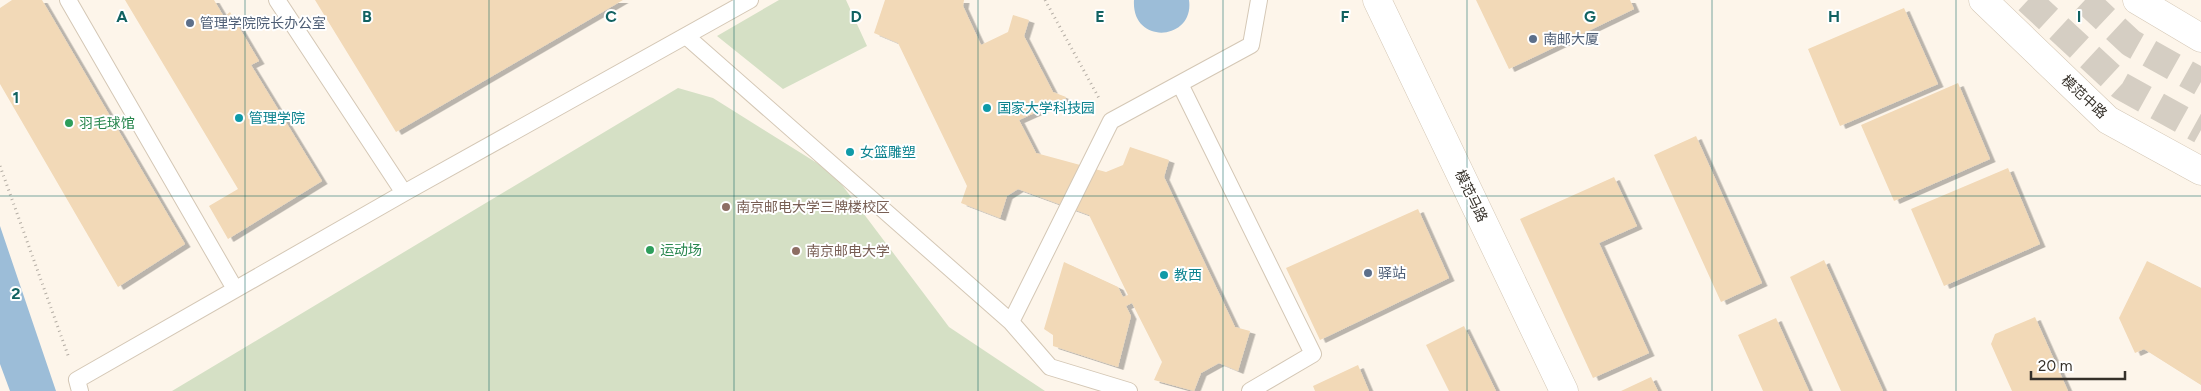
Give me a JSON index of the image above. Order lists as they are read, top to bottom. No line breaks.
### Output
{"streets":{"street":["模范中路","模范马路"]},"places":["管理学院院长办公室","南邮大厦","国家大学科技园","管理学院","羽毛球馆","女篮雕塑","南京邮电大学三牌楼校区","运动场","南京邮电大学","驿站","教西"],"scale_bar":"20 m","grid":{"columns":["A","B","C","D","E","F","G","H","I"],"rows":["1","2"]}}
